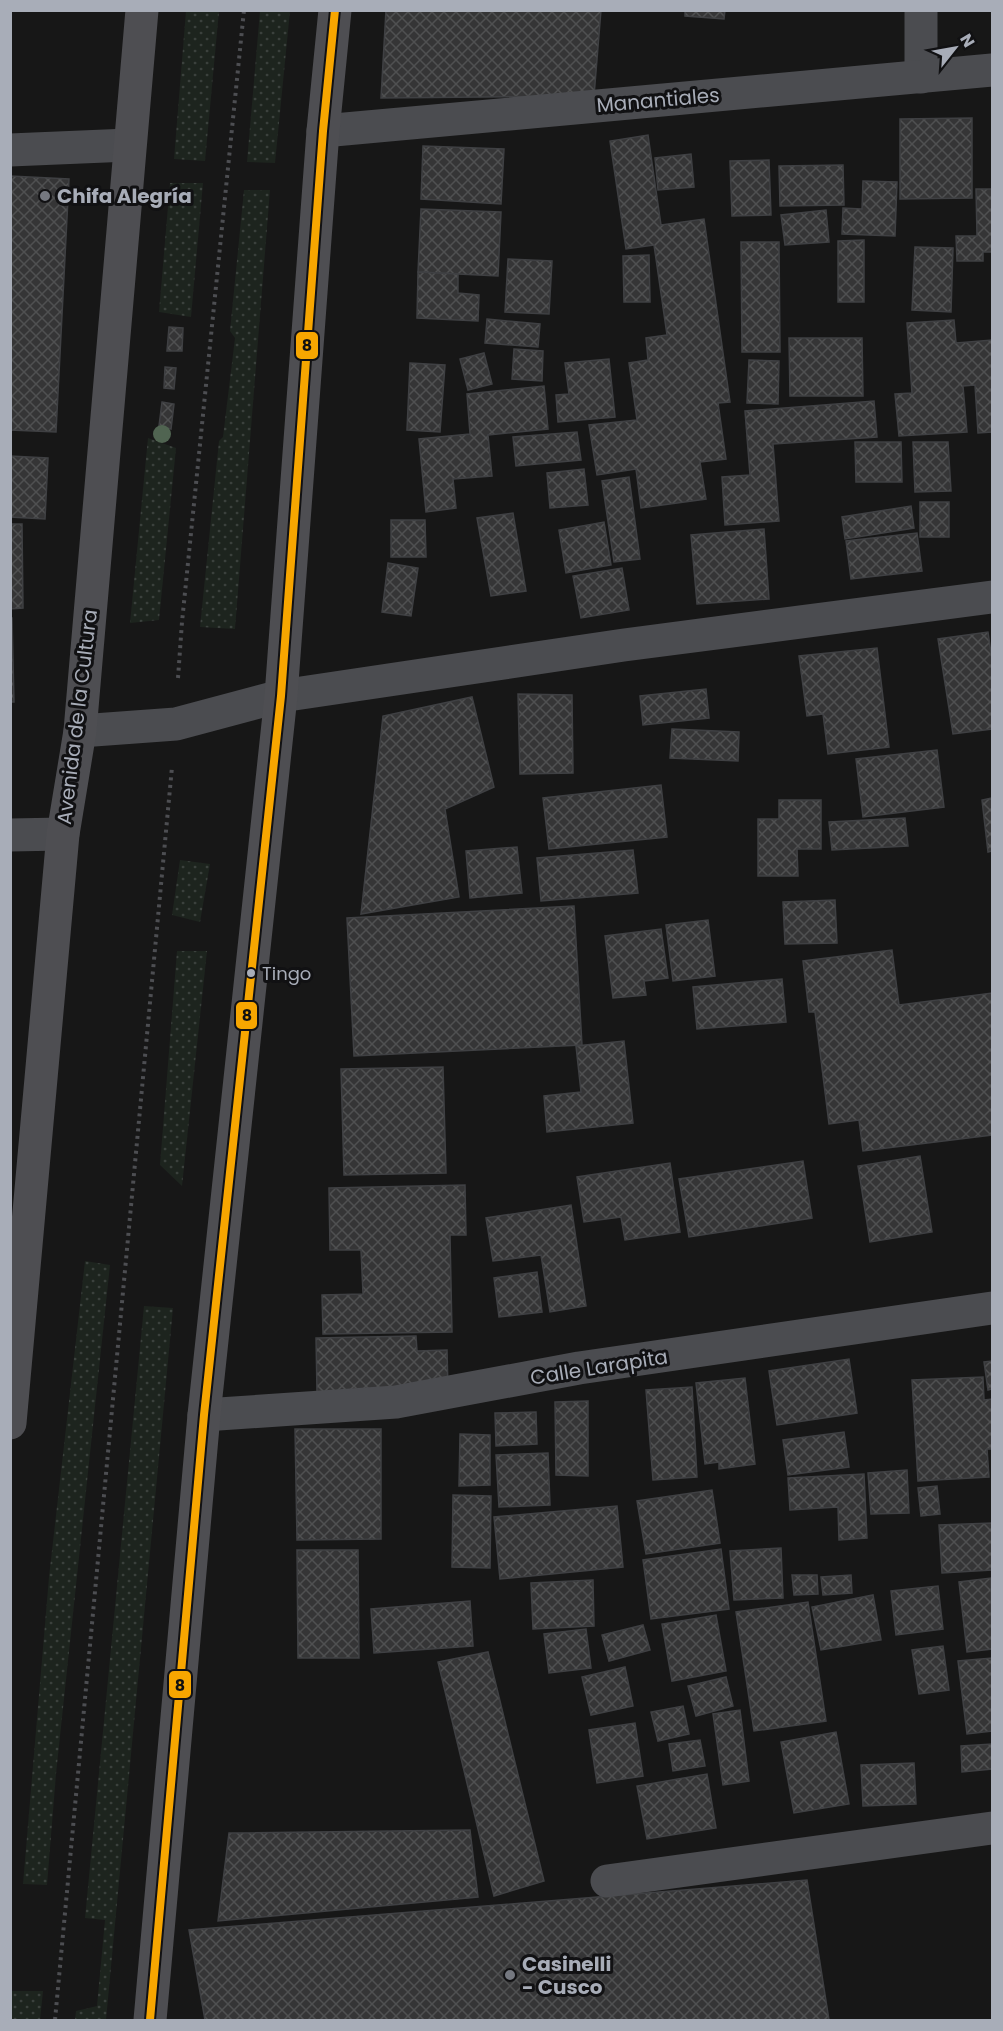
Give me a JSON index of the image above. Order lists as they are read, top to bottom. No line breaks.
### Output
{"streets":{"highway":["Avenida de la Cultura"],"street":["Manantiales","Calle Larapita"]},"places":["Chifa Alegría","Tingo","Casinelli - Cusco"],"lines":["transit line 8"],"north":"top right"}
